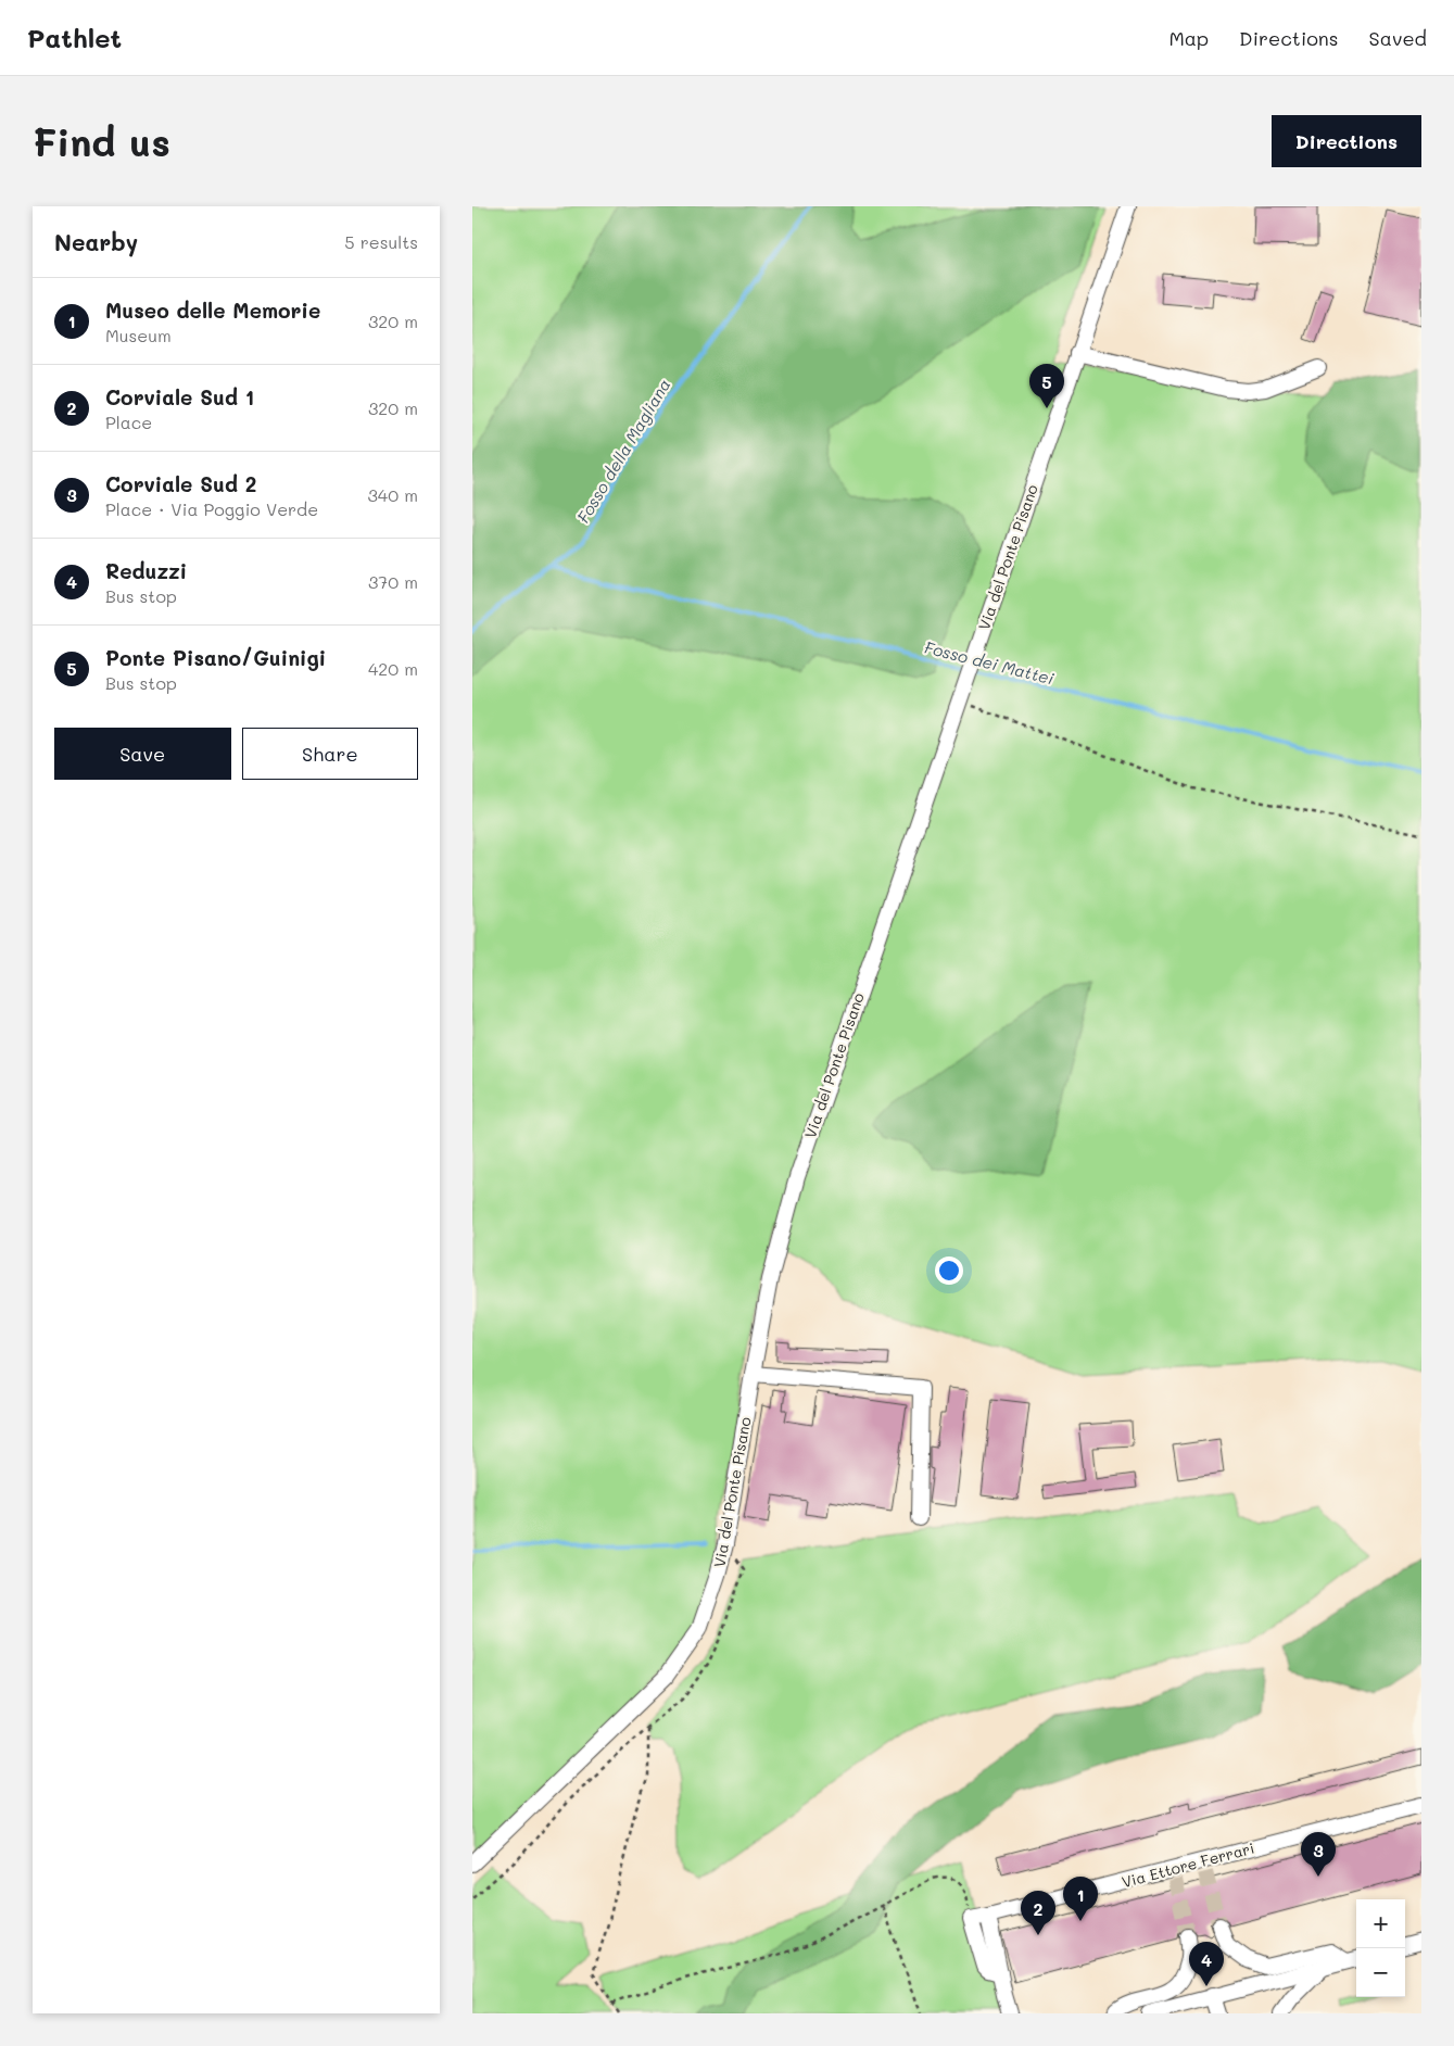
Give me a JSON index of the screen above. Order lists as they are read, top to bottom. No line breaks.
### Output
{"streets":{"street":["Via del Ponte Pisano","Via Ettore Ferrari"]},"water":["Fosso della Magliana","Fosso dei Mattei"],"page":{"header":"Pathlet","nav":["Map","Directions","Saved"],"buttons":["Directions",["Save","Share"]],"title":"Find us","heading":["Nearby","5 results"],"list":[{"mark":"1","name":"Museo delle Memorie","note":"Museum","value":"320 m"},{"mark":"2","name":"Corviale Sud 1","note":"Place","value":"320 m"},{"mark":"3","name":"Corviale Sud 2","note":"Place · Via Poggio Verde","value":"340 m"},{"mark":"4","name":"Reduzzi","note":"Bus stop","value":"370 m"},{"mark":"5","name":"Ponte Pisano/Guinigi","note":"Bus stop","value":"420 m"}],"pins":["5","3","1","2","4"],"map_buttons":["+","−"]}}
